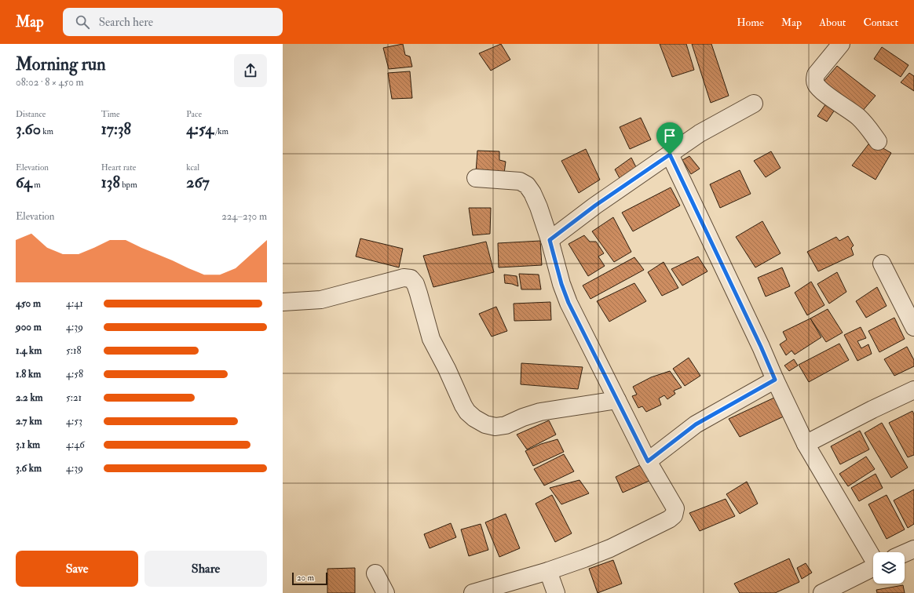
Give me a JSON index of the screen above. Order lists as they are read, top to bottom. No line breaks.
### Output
{"scale_bar":"20 m","page":{"header":"Map","search":"Search here","nav":["Home","Map","About","Contact"],"heading":["Morning run","08:02 · 8 × 450 m"],"stats":[["Distance","3.60 km"],["Time","17:38"],["Pace","4:54 /km"],["Elevation","64 m"],["Heart rate","138 bpm"],["kcal","267"]],"chart":["Elevation","224–230 m"],"list":[{"name":"450 m","note":"4:41"},{"name":"900 m","note":"4:39"},{"name":"1.4 km","note":"5:18"},{"name":"1.8 km","note":"4:58"},{"name":"2.2 km","note":"5:21"},{"name":"2.7 km","note":"4:53"},{"name":"3.1 km","note":"4:46"},{"name":"3.6 km","note":"4:39"}],"buttons":["Save","Share"],"scale":"20 m"}}
